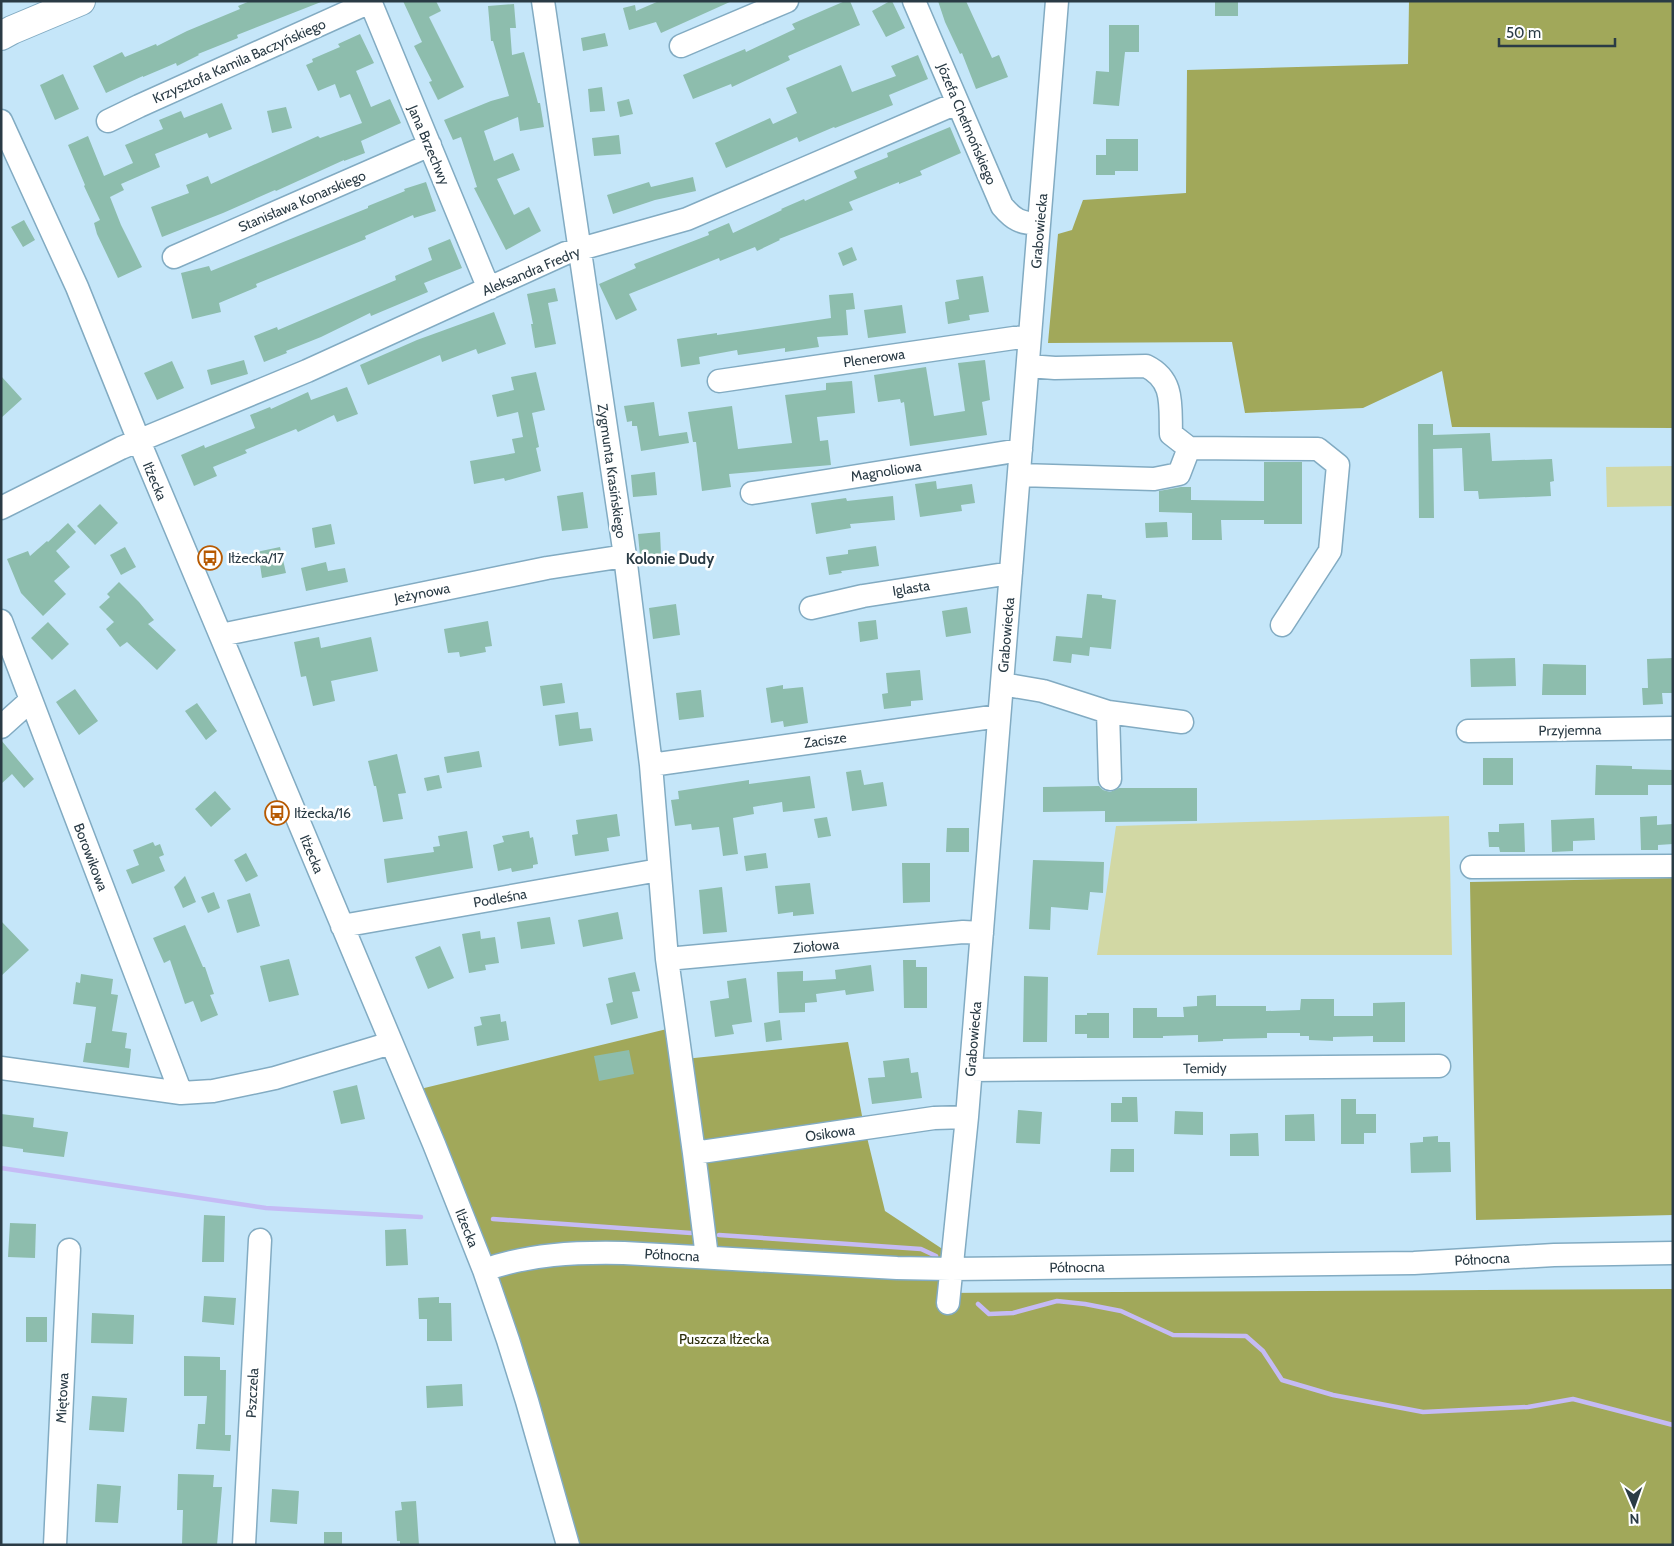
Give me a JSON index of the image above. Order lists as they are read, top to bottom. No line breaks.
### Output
{"streets":{"street":["Krzysztofa Kamila Baczyńskiego","Józefa Chełmońskiego","Jana Brzechwy","Stanisława Konarskiego","Grabowiecka","Aleksandra Fredry","Plenerowa","Zygmunta Krasińskiego","Magnoliowa","Iłżecka","Iglasta","Jeżynowa","Przyjemna","Zacisze","Borowikowa","Podleśna","Ziołowa","Temidy","Osikowa","Północna","Pszczela","Miętowa"]},"crossings":[["Krzysztofa Kamila Baczyńskiego","Jana Brzechwy"],["Józefa Chełmońskiego","Grabowiecka"],["Józefa Chełmońskiego","Aleksandra Fredry"],["Jana Brzechwy","Stanisława Konarskiego"],["Jana Brzechwy","Aleksandra Fredry"],["Grabowiecka","Plenerowa"],["Grabowiecka","Magnoliowa"],["Grabowiecka","Iglasta"],["Grabowiecka","Zacisze"],["Grabowiecka","Ziołowa"],["Grabowiecka","Temidy"],["Grabowiecka","Osikowa"],["Grabowiecka","Północna"],["Aleksandra Fredry","Zygmunta Krasińskiego"],["Aleksandra Fredry","Iłżecka"],["Zygmunta Krasińskiego","Jeżynowa"],["Zygmunta Krasińskiego","Zacisze"],["Zygmunta Krasińskiego","Podleśna"],["Zygmunta Krasińskiego","Ziołowa"],["Iłżecka","Jeżynowa"],["Iłżecka","Podleśna"],["Iłżecka","Północna"]],"districts":["Kolonie Dudy"],"parks":["Puszcza Iłżecka"],"places":{"bus stop":["Iłżecka/17","Iłżecka/16"]},"scale_bar":"50 m","north":"bottom"}
